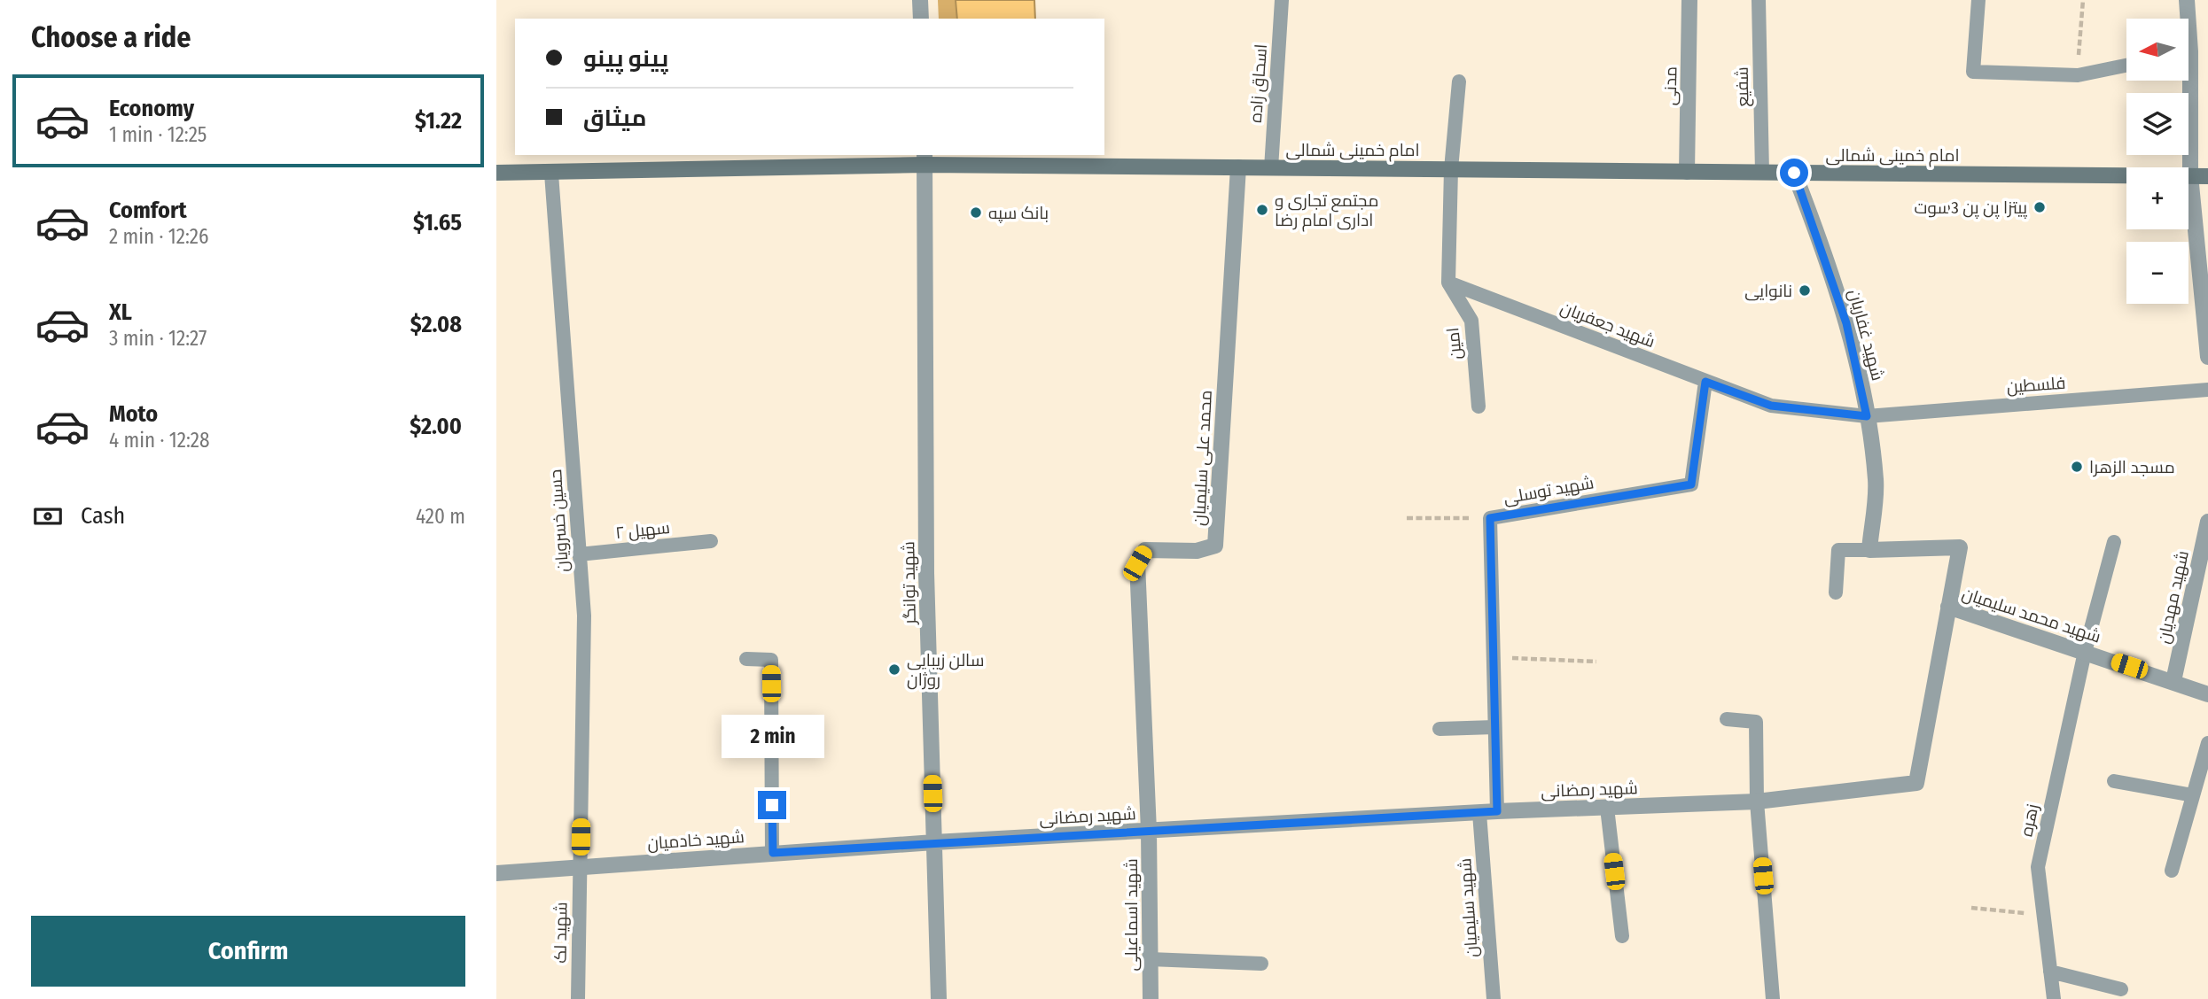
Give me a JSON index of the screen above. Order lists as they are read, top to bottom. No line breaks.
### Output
{"streets":{"main road":["امام خمینی شمالی"],"street":["مدنی","شهید غفاریان","محمد علی سلیمیان","شهید توانگر","شهید مهدیان","شهید محمد سلیمیان","شهید رمضانی","شهید خادمیان","شهید اسماعیلی"],"lane":["اسحاق زاده","شفیع","شهید جعفریان","امین","فلسطین","شهید توسلی","حسین خسرویان","سهیل ۲","زهره","شهید سلیمیان","شهید لک"]},"crossings":[["اسحاق زاده","امام خمینی شمالی"],["مدنی","امام خمینی شمالی"],["شفیع","امام خمینی شمالی"],["امام خمینی شمالی","شهید غفاریان"],["امام خمینی شمالی","محمد علی سلیمیان"],["امام خمینی شمالی","حسین خسرویان"],["امام خمینی شمالی","شهید توانگر"],["شهید جعفریان","شهید غفاریان"],["شهید جعفریان","امین"],["شهید جعفریان","فلسطین"],["شهید جعفریان","شهید توسلی"],["شهید غفاریان","فلسطین"],["شهید غفاریان","شهید رمضانی"],["محمد علی سلیمیان","شهید رمضانی"],["محمد علی سلیمیان","شهید اسماعیلی"],["شهید توسلی","شهید رمضانی"],["حسین خسرویان","سهیل ۲"],["حسین خسرویان","شهید خادمیان"],["حسین خسرویان","شهید لک"],["شهید توانگر","شهید رمضانی"],["شهید توانگر","شهید خادمیان"],["شهید مهدیان","شهید محمد سلیمیان"],["شهید محمد سلیمیان","شهید رمضانی"],["شهید محمد سلیمیان","زهره"],["شهید رمضانی","شهید خادمیان"],["شهید رمضانی","شهید سلیمیان"],["شهید رمضانی","شهید اسماعیلی"],["شهید خادمیان","شهید لک"]],"places":["پیتزا پن پن 3سوت","مجتمع تجاری و اداری امام رضا","بانک سپه","نانوایی","مسجد الزهرا","سالن زیبایی روژان"],"north":"left","page":{"heading":"Choose a ride","map_buttons":["+","−"],"banner":["پینو پینو","میثاق"],"list":[{"name":"Economy","note":"1 min · 12:25","value":"$1.22"},{"name":"Comfort","note":"2 min · 12:26","value":"$1.65"},{"name":"XL","note":"3 min · 12:27","value":"$2.08"},{"name":"Moto","note":"4 min · 12:28","value":"$2.00"}],"pay":["Cash","420 m"],"bubble":"2 min","buttons":"Confirm"}}
